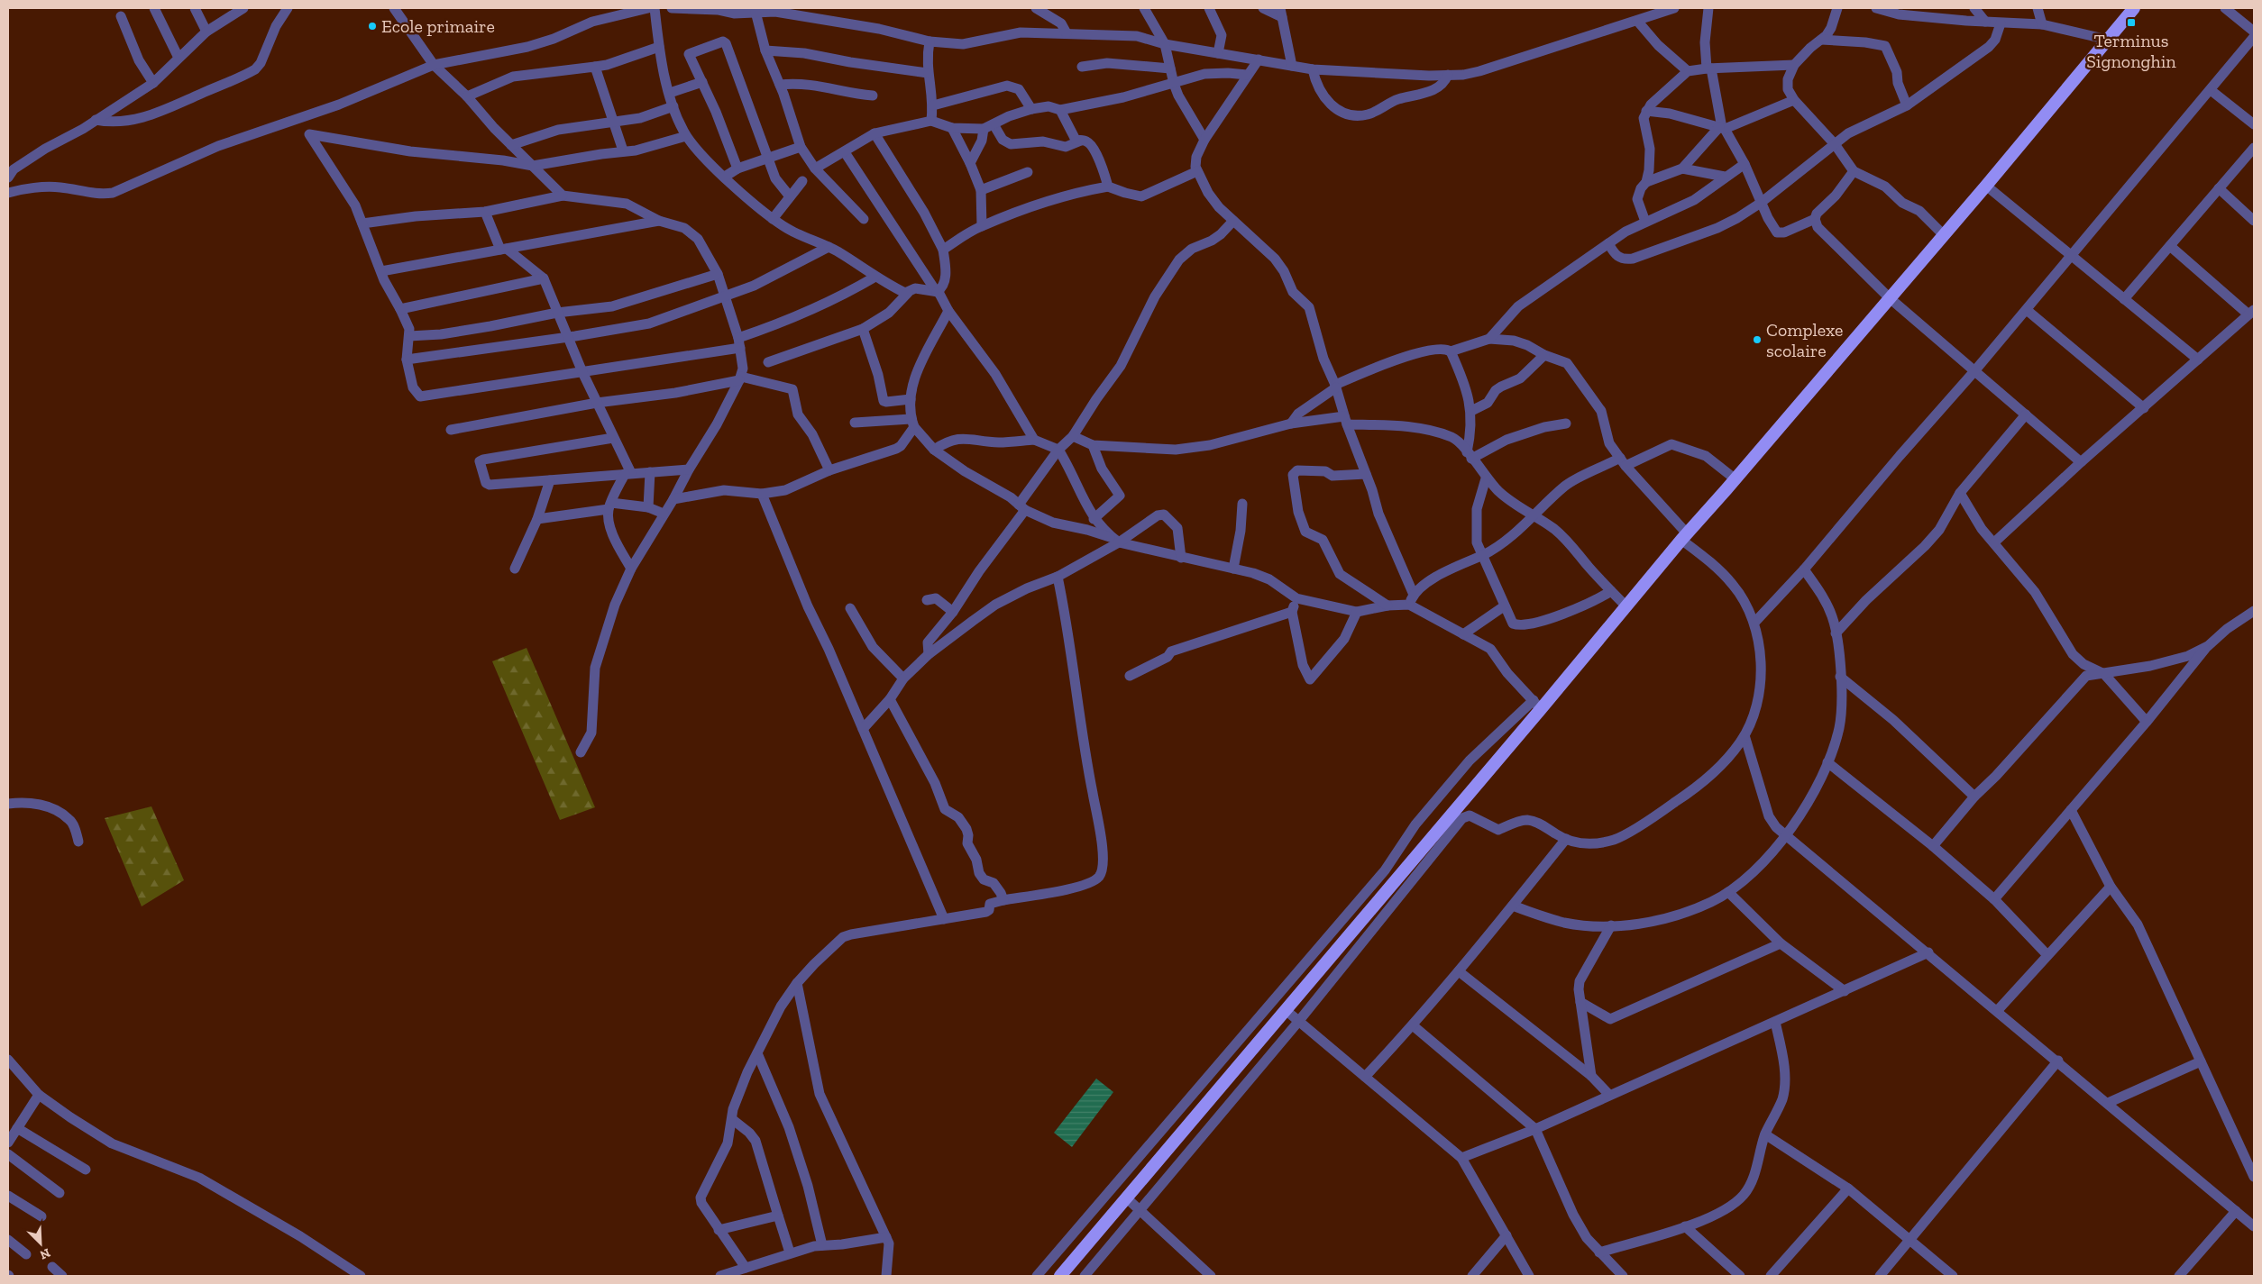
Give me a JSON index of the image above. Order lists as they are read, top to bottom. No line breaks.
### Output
{"places":{"transit":["Terminus Signonghin"],"other":["Ecole primaire","Complexe scolaire"]},"north":"bottom right"}
